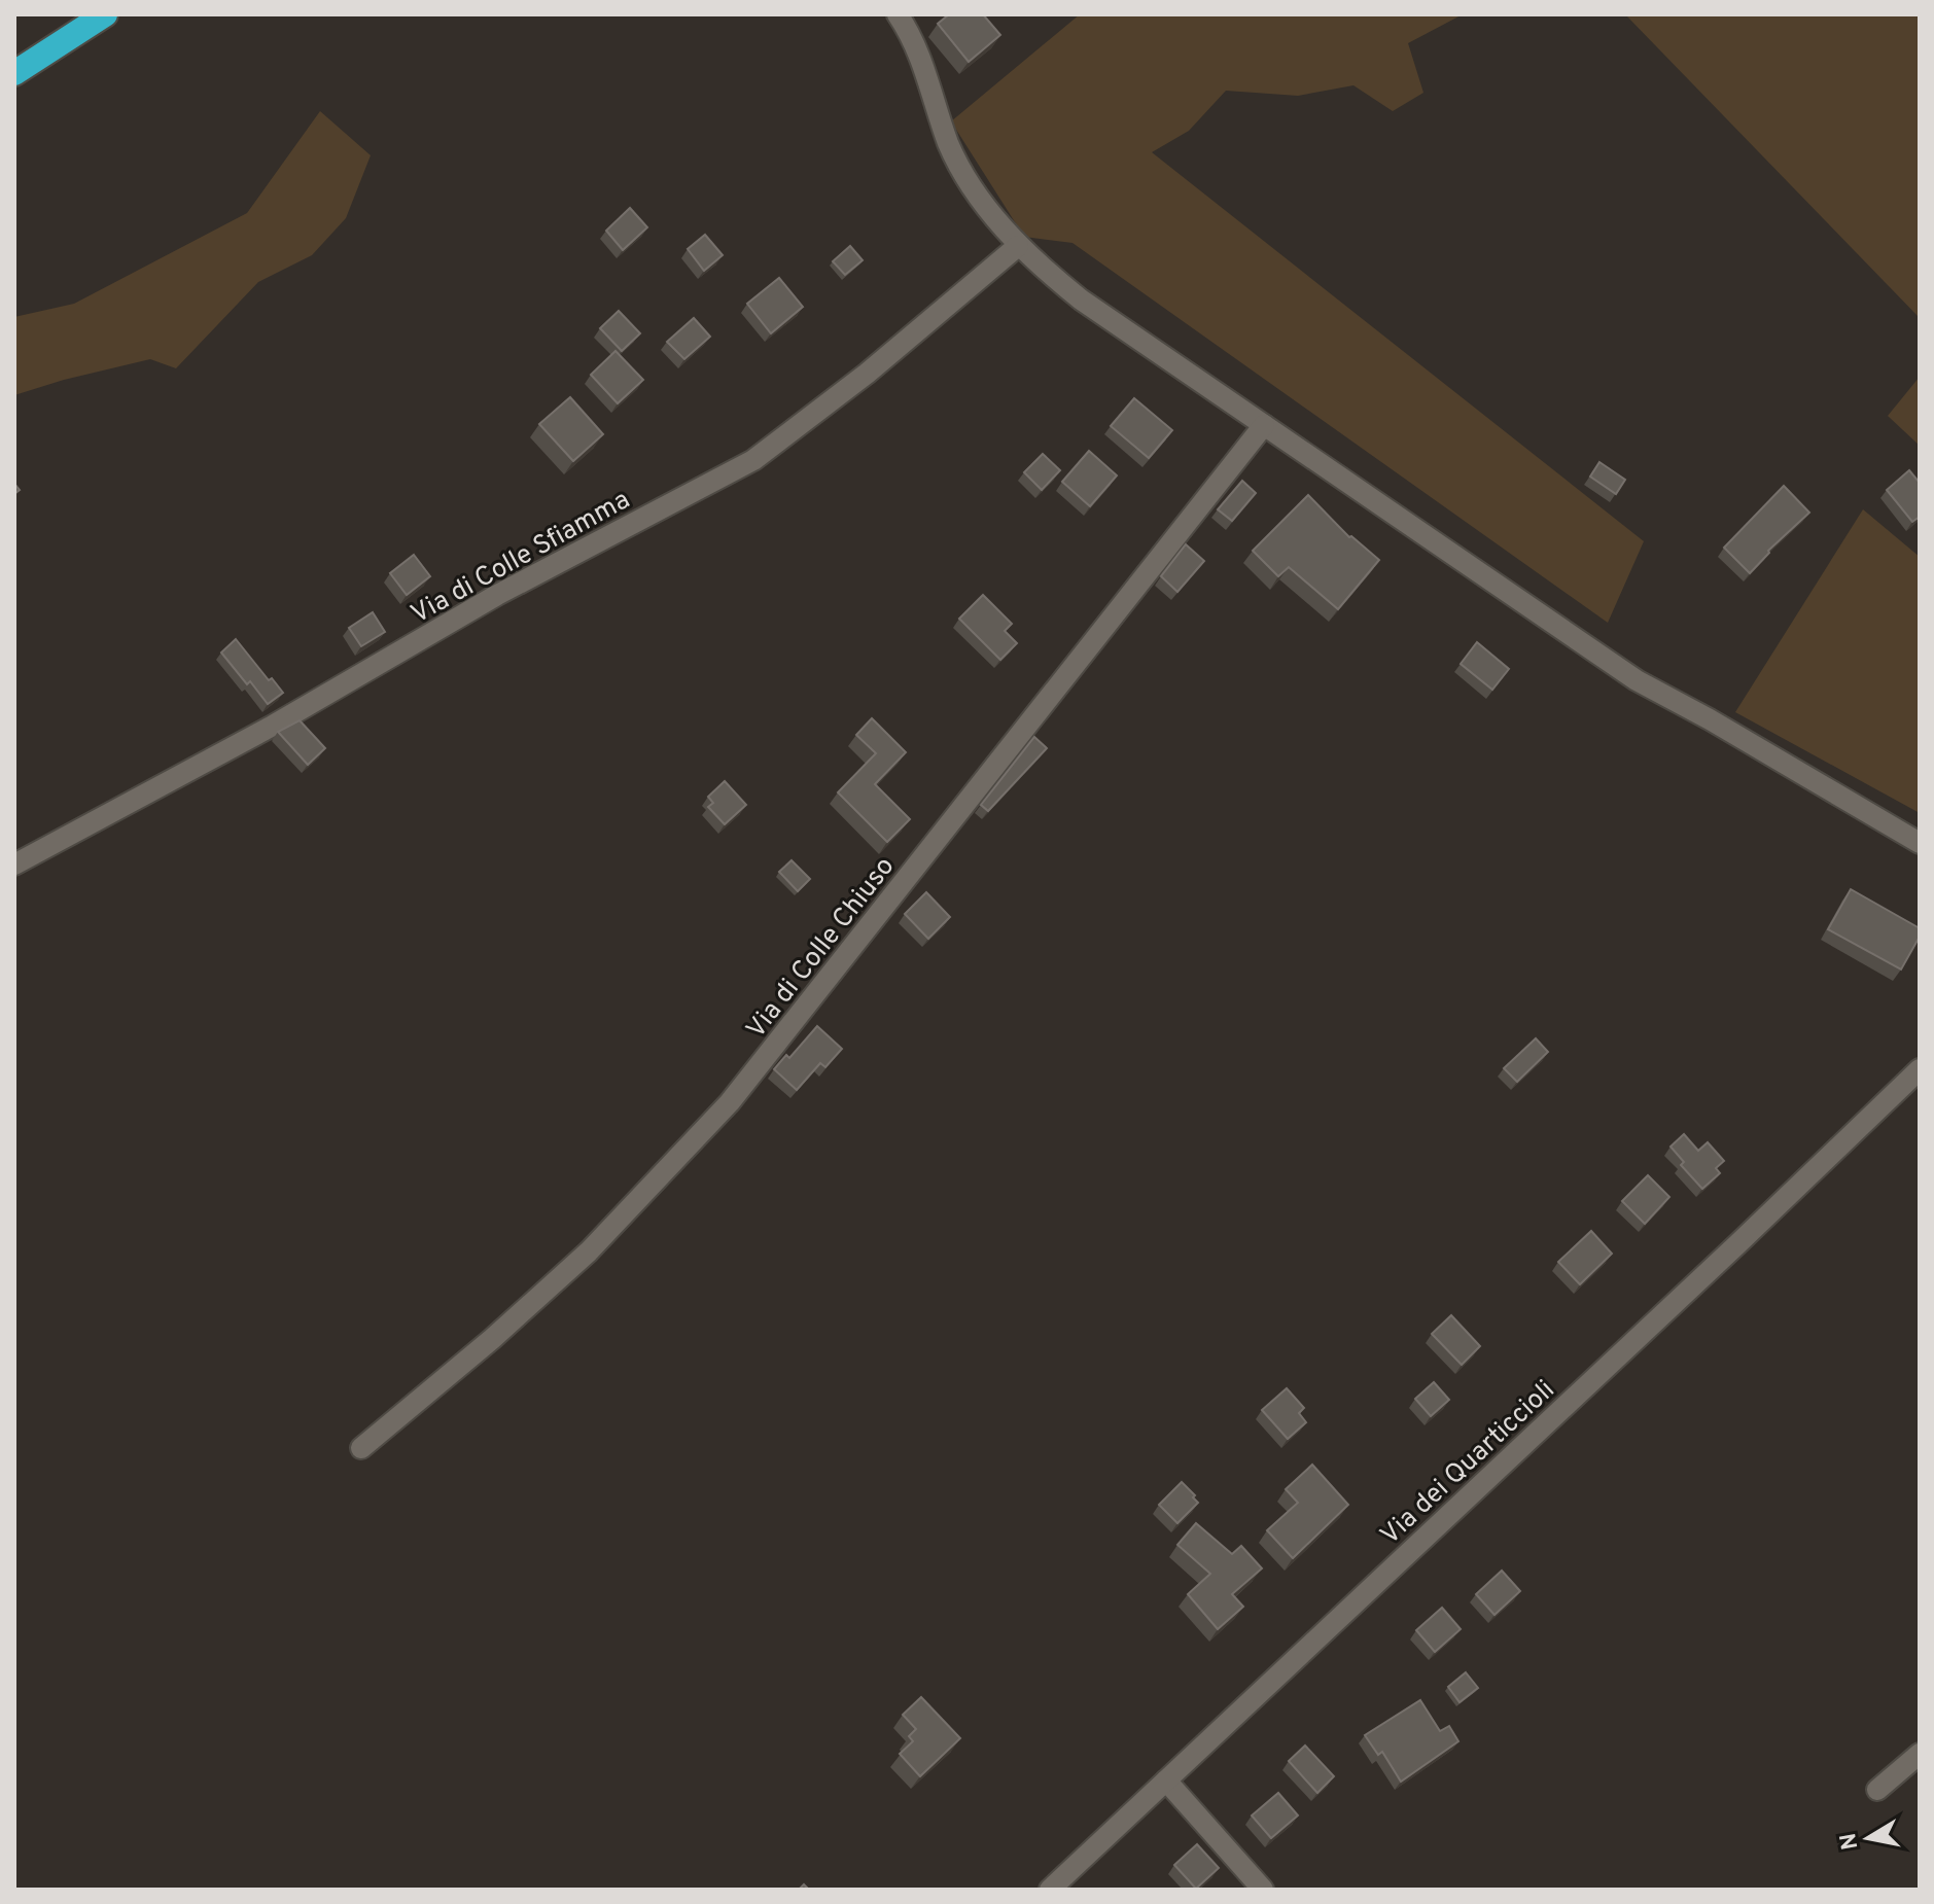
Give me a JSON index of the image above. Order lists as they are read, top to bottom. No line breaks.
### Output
{"streets":{"street":["Via di Colle Sfiamma","Via di Colle Chiuso","Via dei Quarticcioli"]},"north":"left"}
